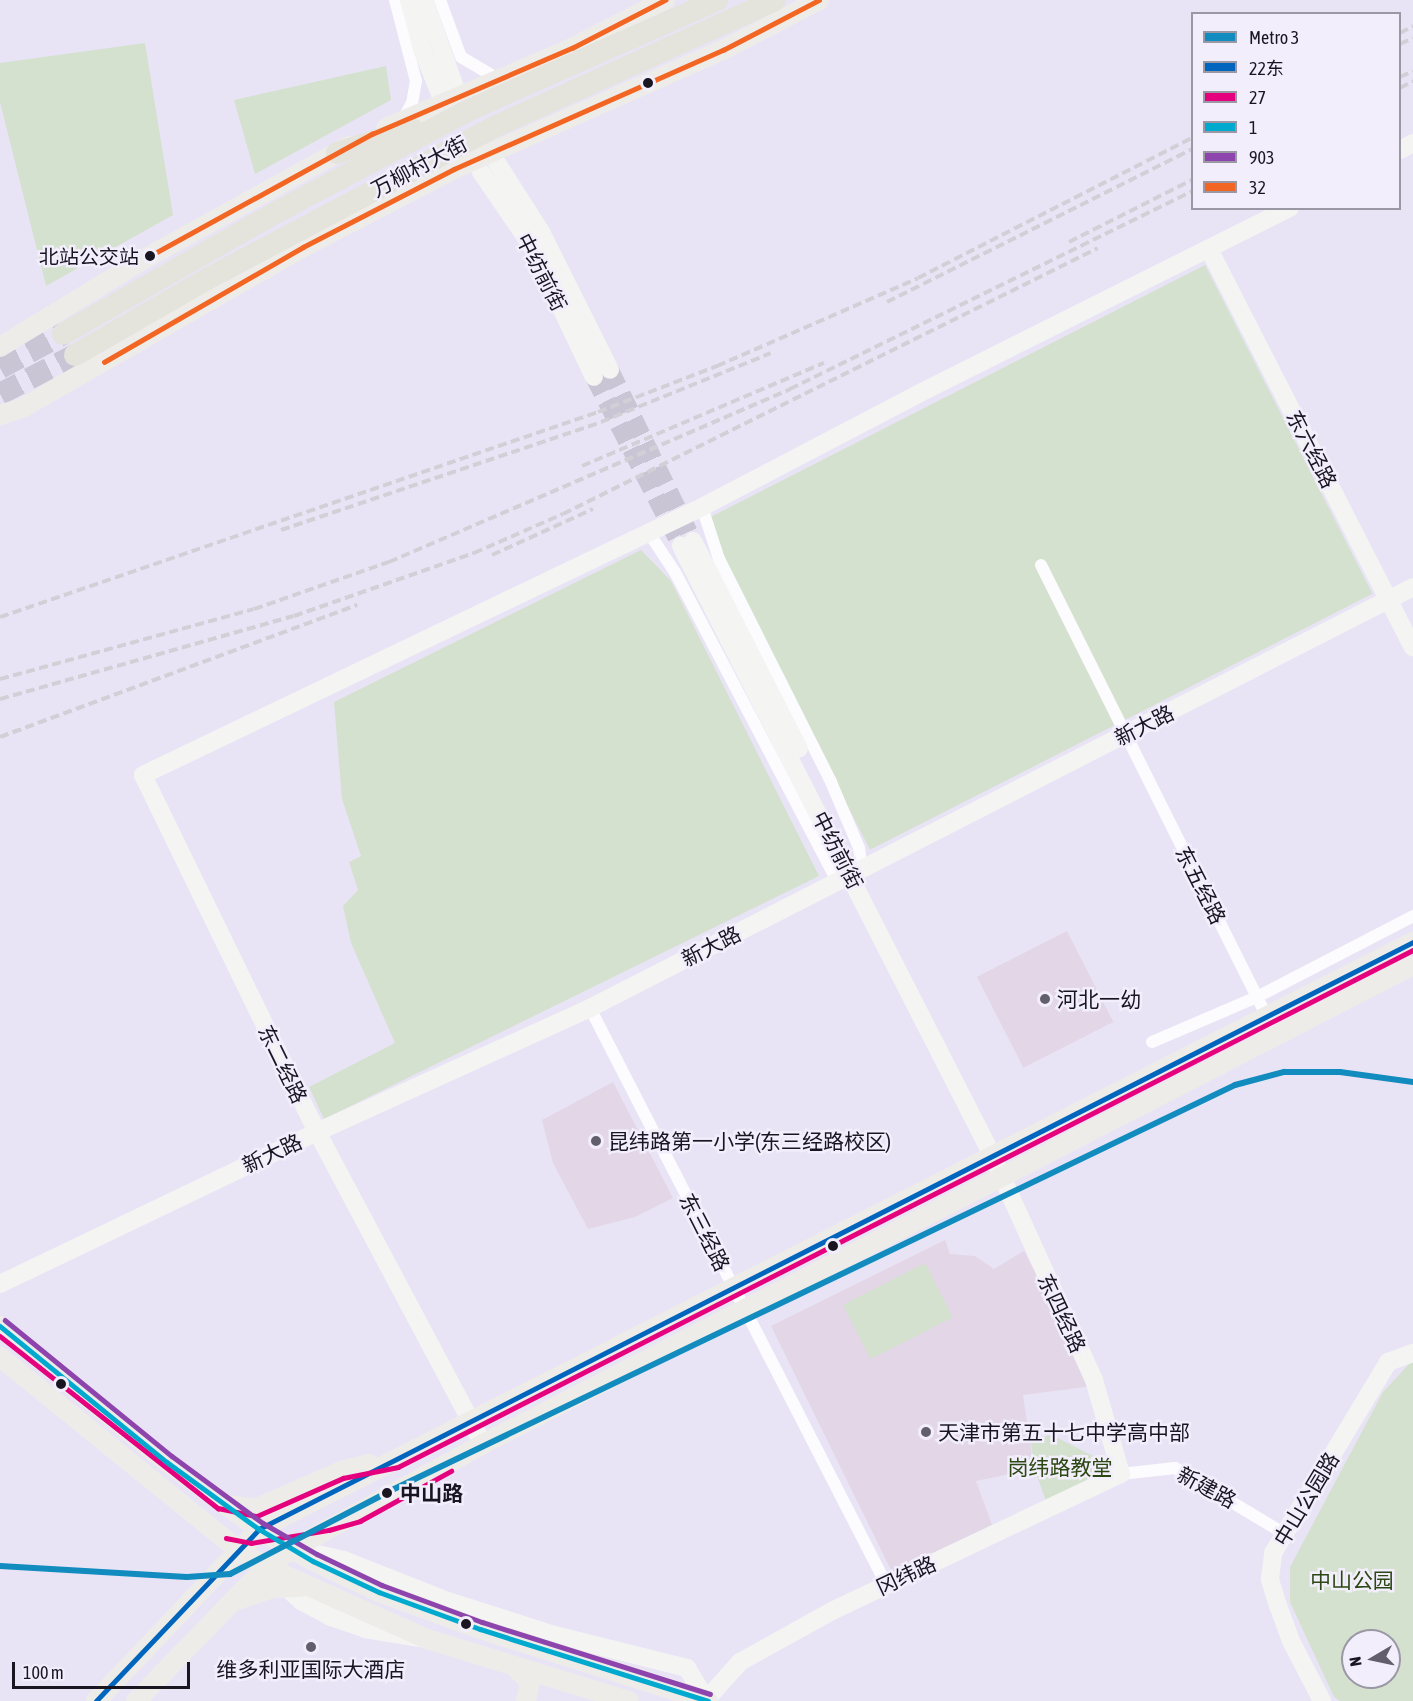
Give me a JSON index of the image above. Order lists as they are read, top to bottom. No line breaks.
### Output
{"streets":{"highway":["万柳村大街"],"street":["中纺前街","东六经路","新大路","东五经路","东二经路","东三经路","东四经路","新建路","中山公园路","冈纬路"]},"crossings":[["中纺前街","新大路"],["中纺前街","东四经路"],["东六经路","新大路"],["新大路","东五经路"],["新大路","东二经路"],["新大路","东三经路"],["东三经路","冈纬路"],["东四经路","新建路"],["东四经路","冈纬路"],["新建路","中山公园路"],["新建路","冈纬路"]],"parks":["岗纬路教堂","中山公园"],"places":["北站公交站","河北一幼","昆纬路第一小学(东三经路校区)","天津市第五十七中学高中部","中山路","维多利亚国际大酒店"],"lines":["transit line 32","transit line 22东","transit line 27","metro line 3","transit line 903","transit line 1"],"legend":["Metro 3","22东","27","1","903","32"],"scale_bar":"100 m","north":"left"}
